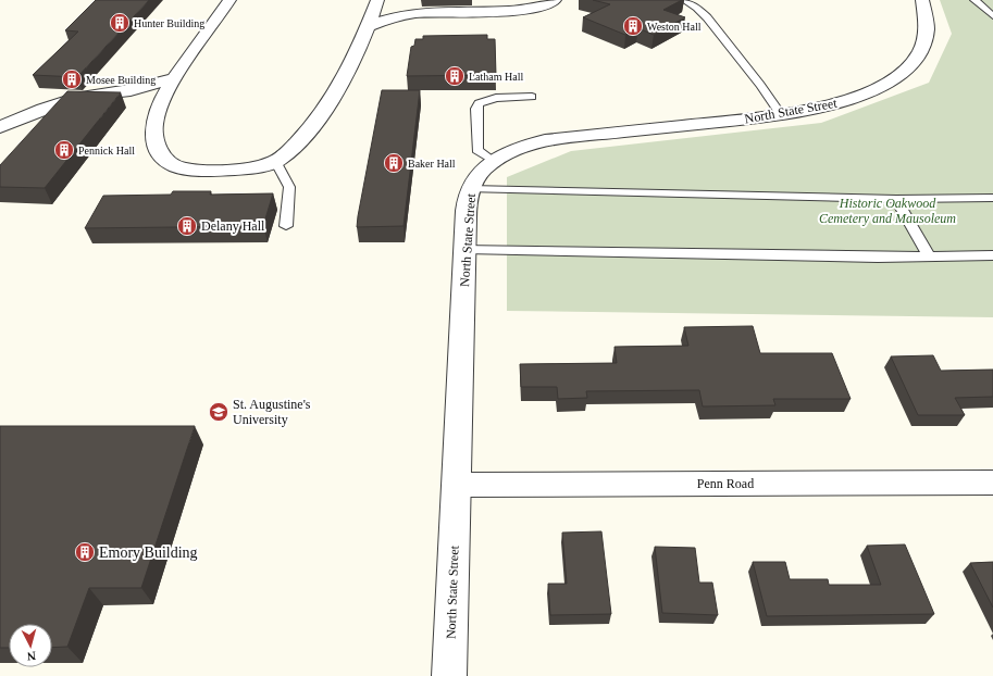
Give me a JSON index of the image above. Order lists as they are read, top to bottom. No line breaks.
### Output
{"streets":{"street":["North State Street","Penn Road"]},"crossings":[["North State Street","Penn Road"]],"parks":["Historic Oakwood Cemetery and Mausoleum"],"places":{"building":["Hunter Building","Weston Hall","Latham Hall","Mosee Building","Pennick Hall","Baker Hall","Delany Hall","Emory Building"],"school or university":["St. Augustine's University"]},"north":"bottom"}
